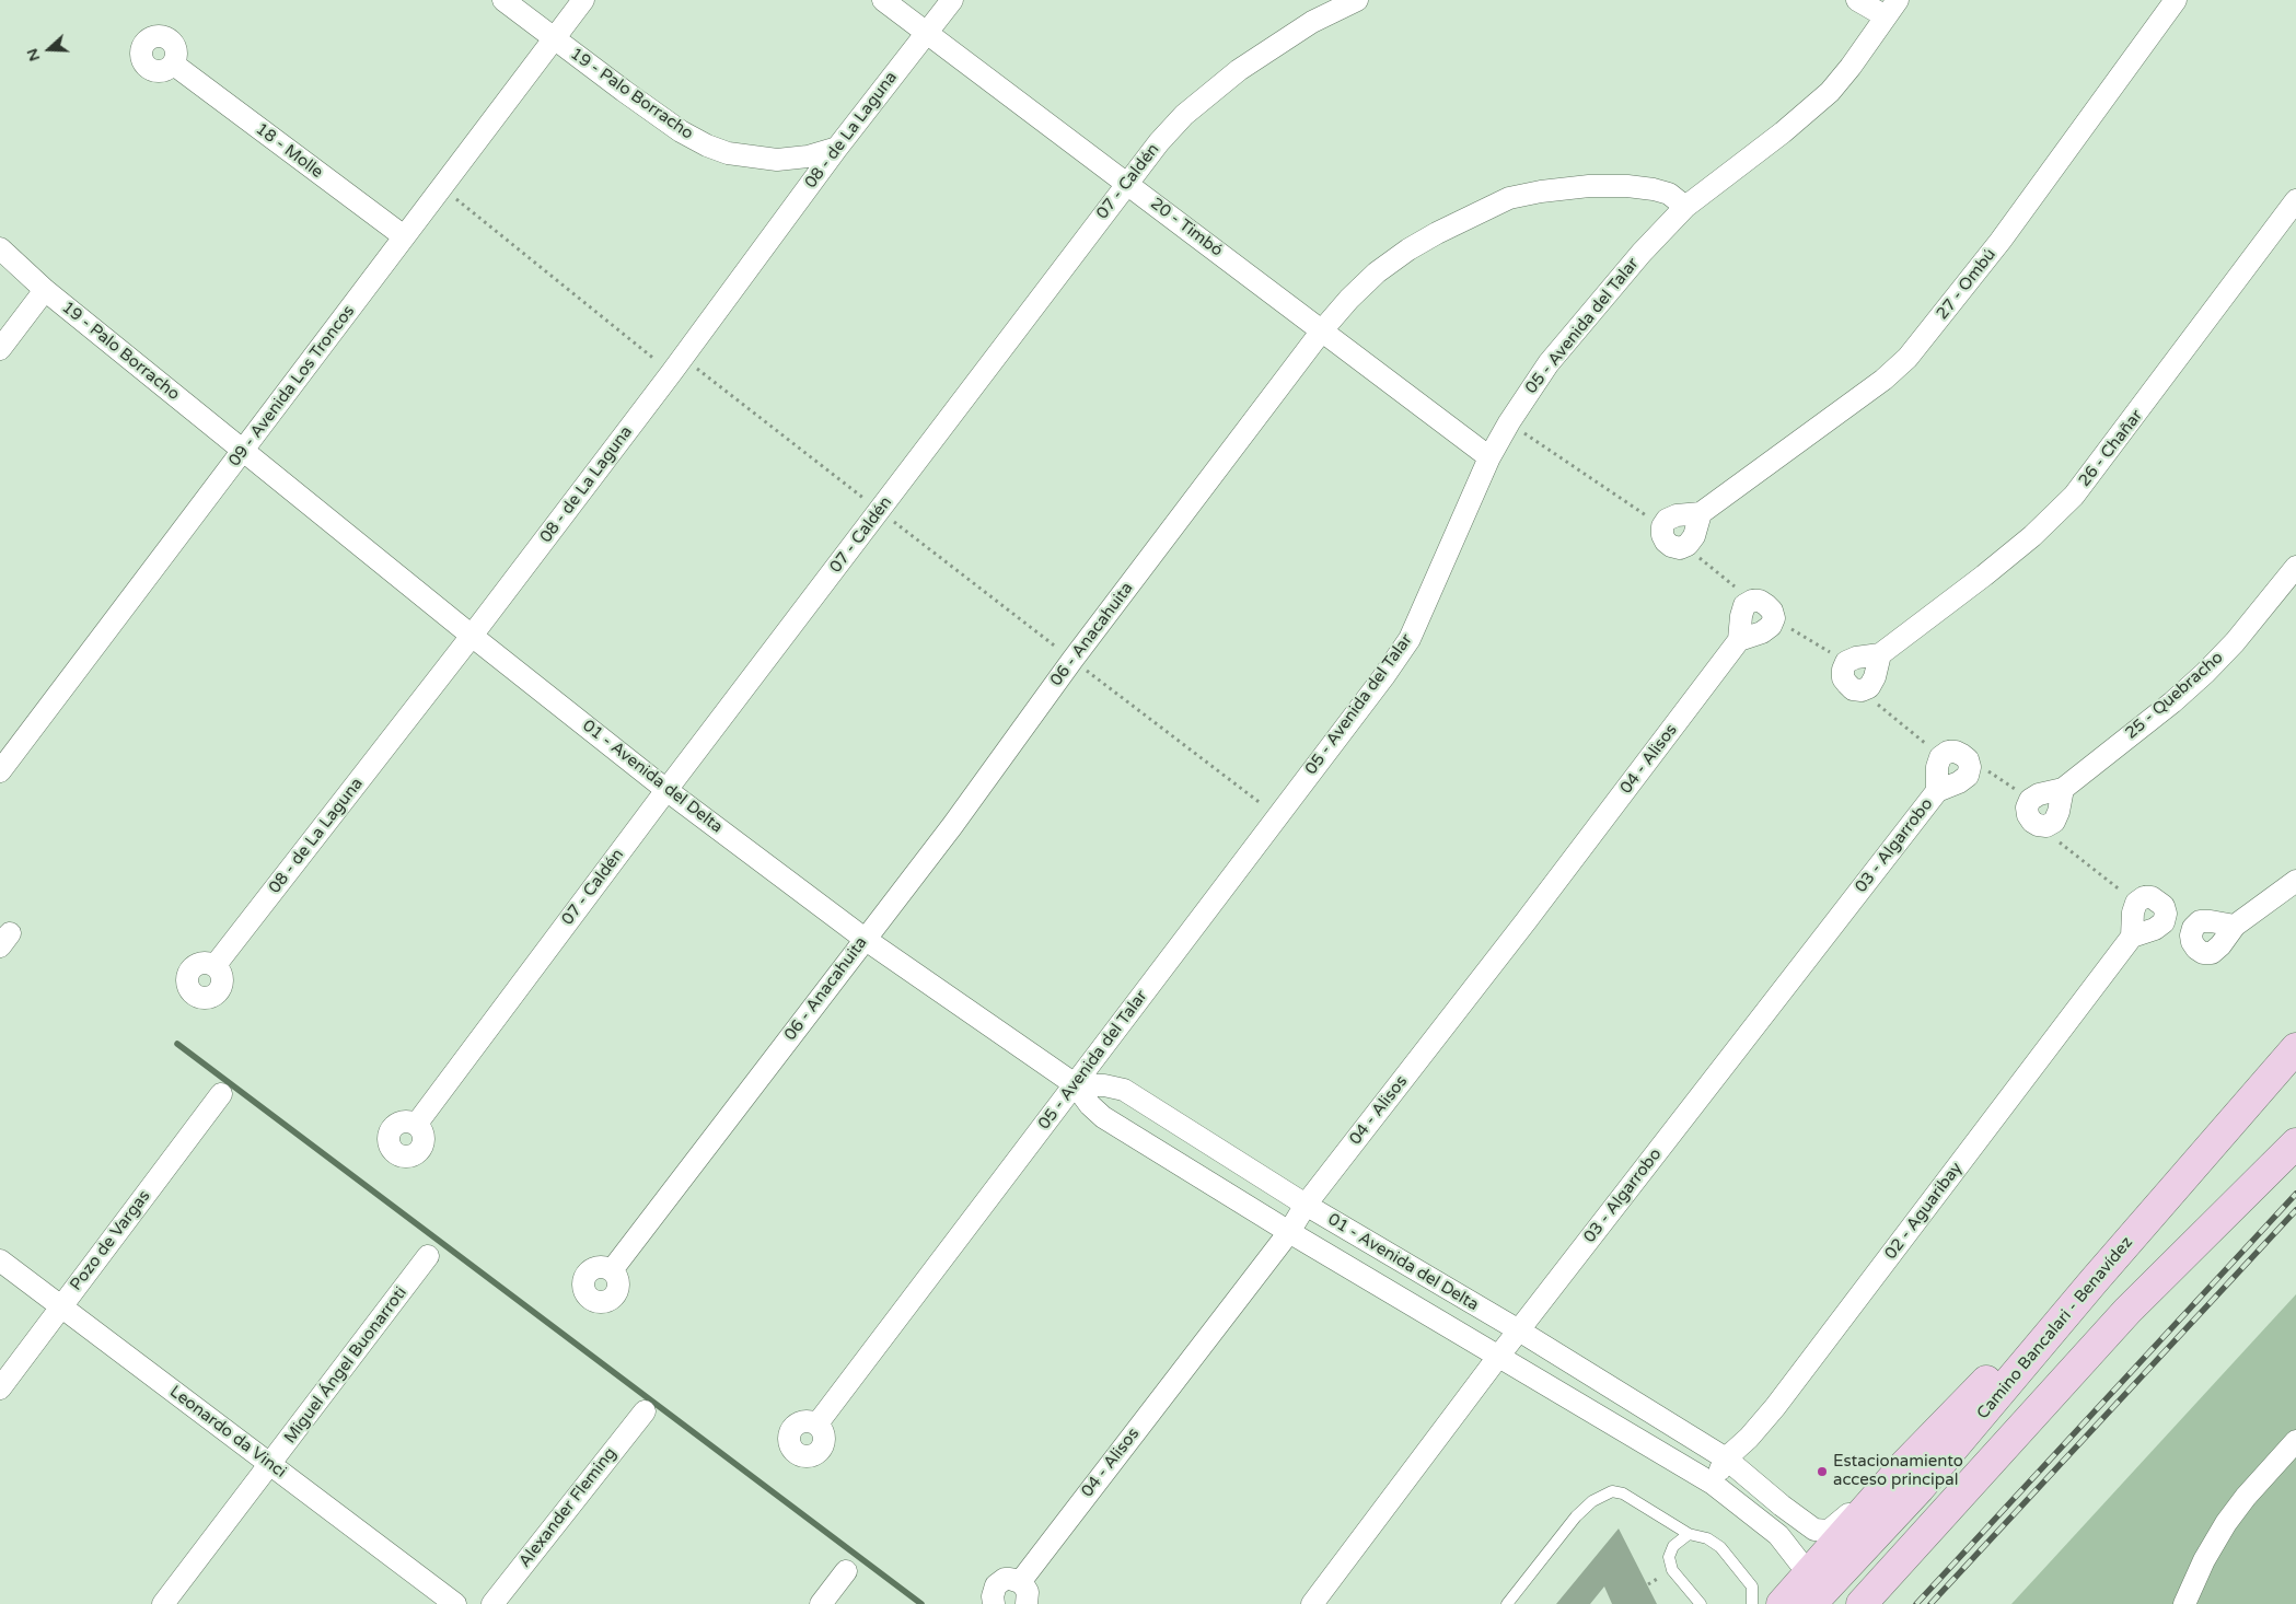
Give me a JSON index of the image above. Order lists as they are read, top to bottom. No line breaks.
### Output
{"streets":{"main road":["Camino Bancalari - Benavídez"],"street":["19 - Palo Borracho","08 - de La Laguna","18 - Molle","07 - Caldén","20 - Timbó","27 - Ombú","05 - Avenida del Talar","09 - Avenida Los Troncos","26 - Chañar","06 - Anacahuita","25 - Quebracho","04 - Alisos","01 - Avenida del Delta","03 - Algarrobo","02 - Aguaribay","Pozo de Vargas","Miguel Ángel Buonarroti","Leonardo da Vinci","Alexander Fleming"]},"crossings":[["19 - Palo Borracho","08 - de La Laguna"],["19 - Palo Borracho","09 - Avenida Los Troncos"],["19 - Palo Borracho","01 - Avenida del Delta"],["08 - de La Laguna","20 - Timbó"],["08 - de La Laguna","01 - Avenida del Delta"],["18 - Molle","09 - Avenida Los Troncos"],["07 - Caldén","20 - Timbó"],["07 - Caldén","01 - Avenida del Delta"],["20 - Timbó","05 - Avenida del Talar"],["20 - Timbó","06 - Anacahuita"],["05 - Avenida del Talar","06 - Anacahuita"],["05 - Avenida del Talar","01 - Avenida del Delta"],["09 - Avenida Los Troncos","01 - Avenida del Delta"],["06 - Anacahuita","01 - Avenida del Delta"],["04 - Alisos","01 - Avenida del Delta"],["01 - Avenida del Delta","03 - Algarrobo"],["01 - Avenida del Delta","02 - Aguaribay"],["01 - Avenida del Delta","Camino Bancalari - Benavídez"],["Pozo de Vargas","Leonardo da Vinci"],["Miguel Ángel Buonarroti","Leonardo da Vinci"]],"places":["Estacionamiento acceso principal"],"north":"left"}
